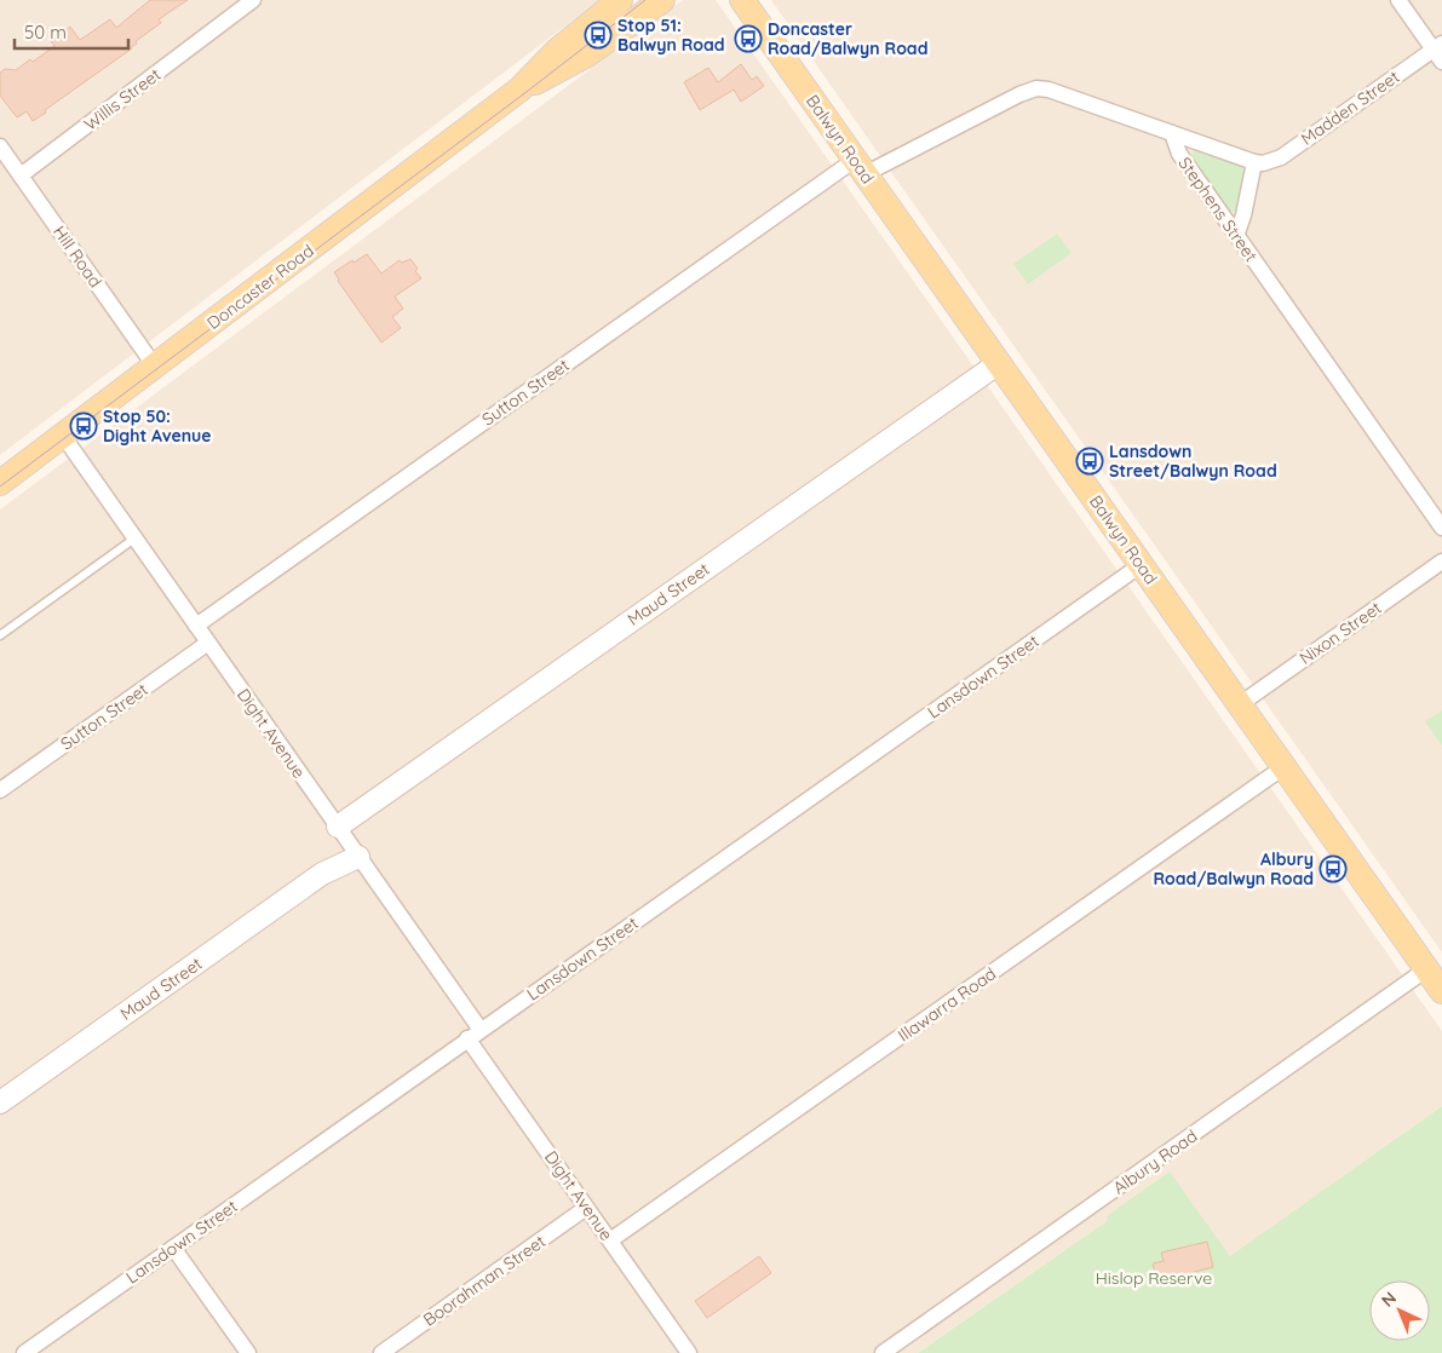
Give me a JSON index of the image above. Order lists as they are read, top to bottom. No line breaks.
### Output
{"streets":{"main road":["Balwyn Road","Doncaster Road"],"street":["Willis Street","Madden Street","Stephens Street","Hill Road","Sutton Street","Maud Street","Nixon Street","Lansdown Street","Dight Avenue","Illawarra Road","Albury Road","Boorahman Street"]},"crossings":[["Willis Street","Hill Road"],["Balwyn Road","Sutton Street"],["Balwyn Road","Maud Street"],["Balwyn Road","Nixon Street"],["Balwyn Road","Lansdown Street"],["Balwyn Road","Illawarra Road"],["Balwyn Road","Albury Road"],["Hill Road","Doncaster Road"],["Doncaster Road","Dight Avenue"],["Sutton Street","Dight Avenue"],["Maud Street","Dight Avenue"],["Lansdown Street","Dight Avenue"],["Dight Avenue","Illawarra Road"],["Dight Avenue","Boorahman Street"]],"parks":["Hislop Reserve"],"places":{"bus stop":["Stop 51: Balwyn Road","Doncaster Road/Balwyn Road","Stop 50: Dight Avenue","Lansdown Street/Balwyn Road","Albury Road/Balwyn Road"]},"scale_bar":"50 m","north":"top left"}
